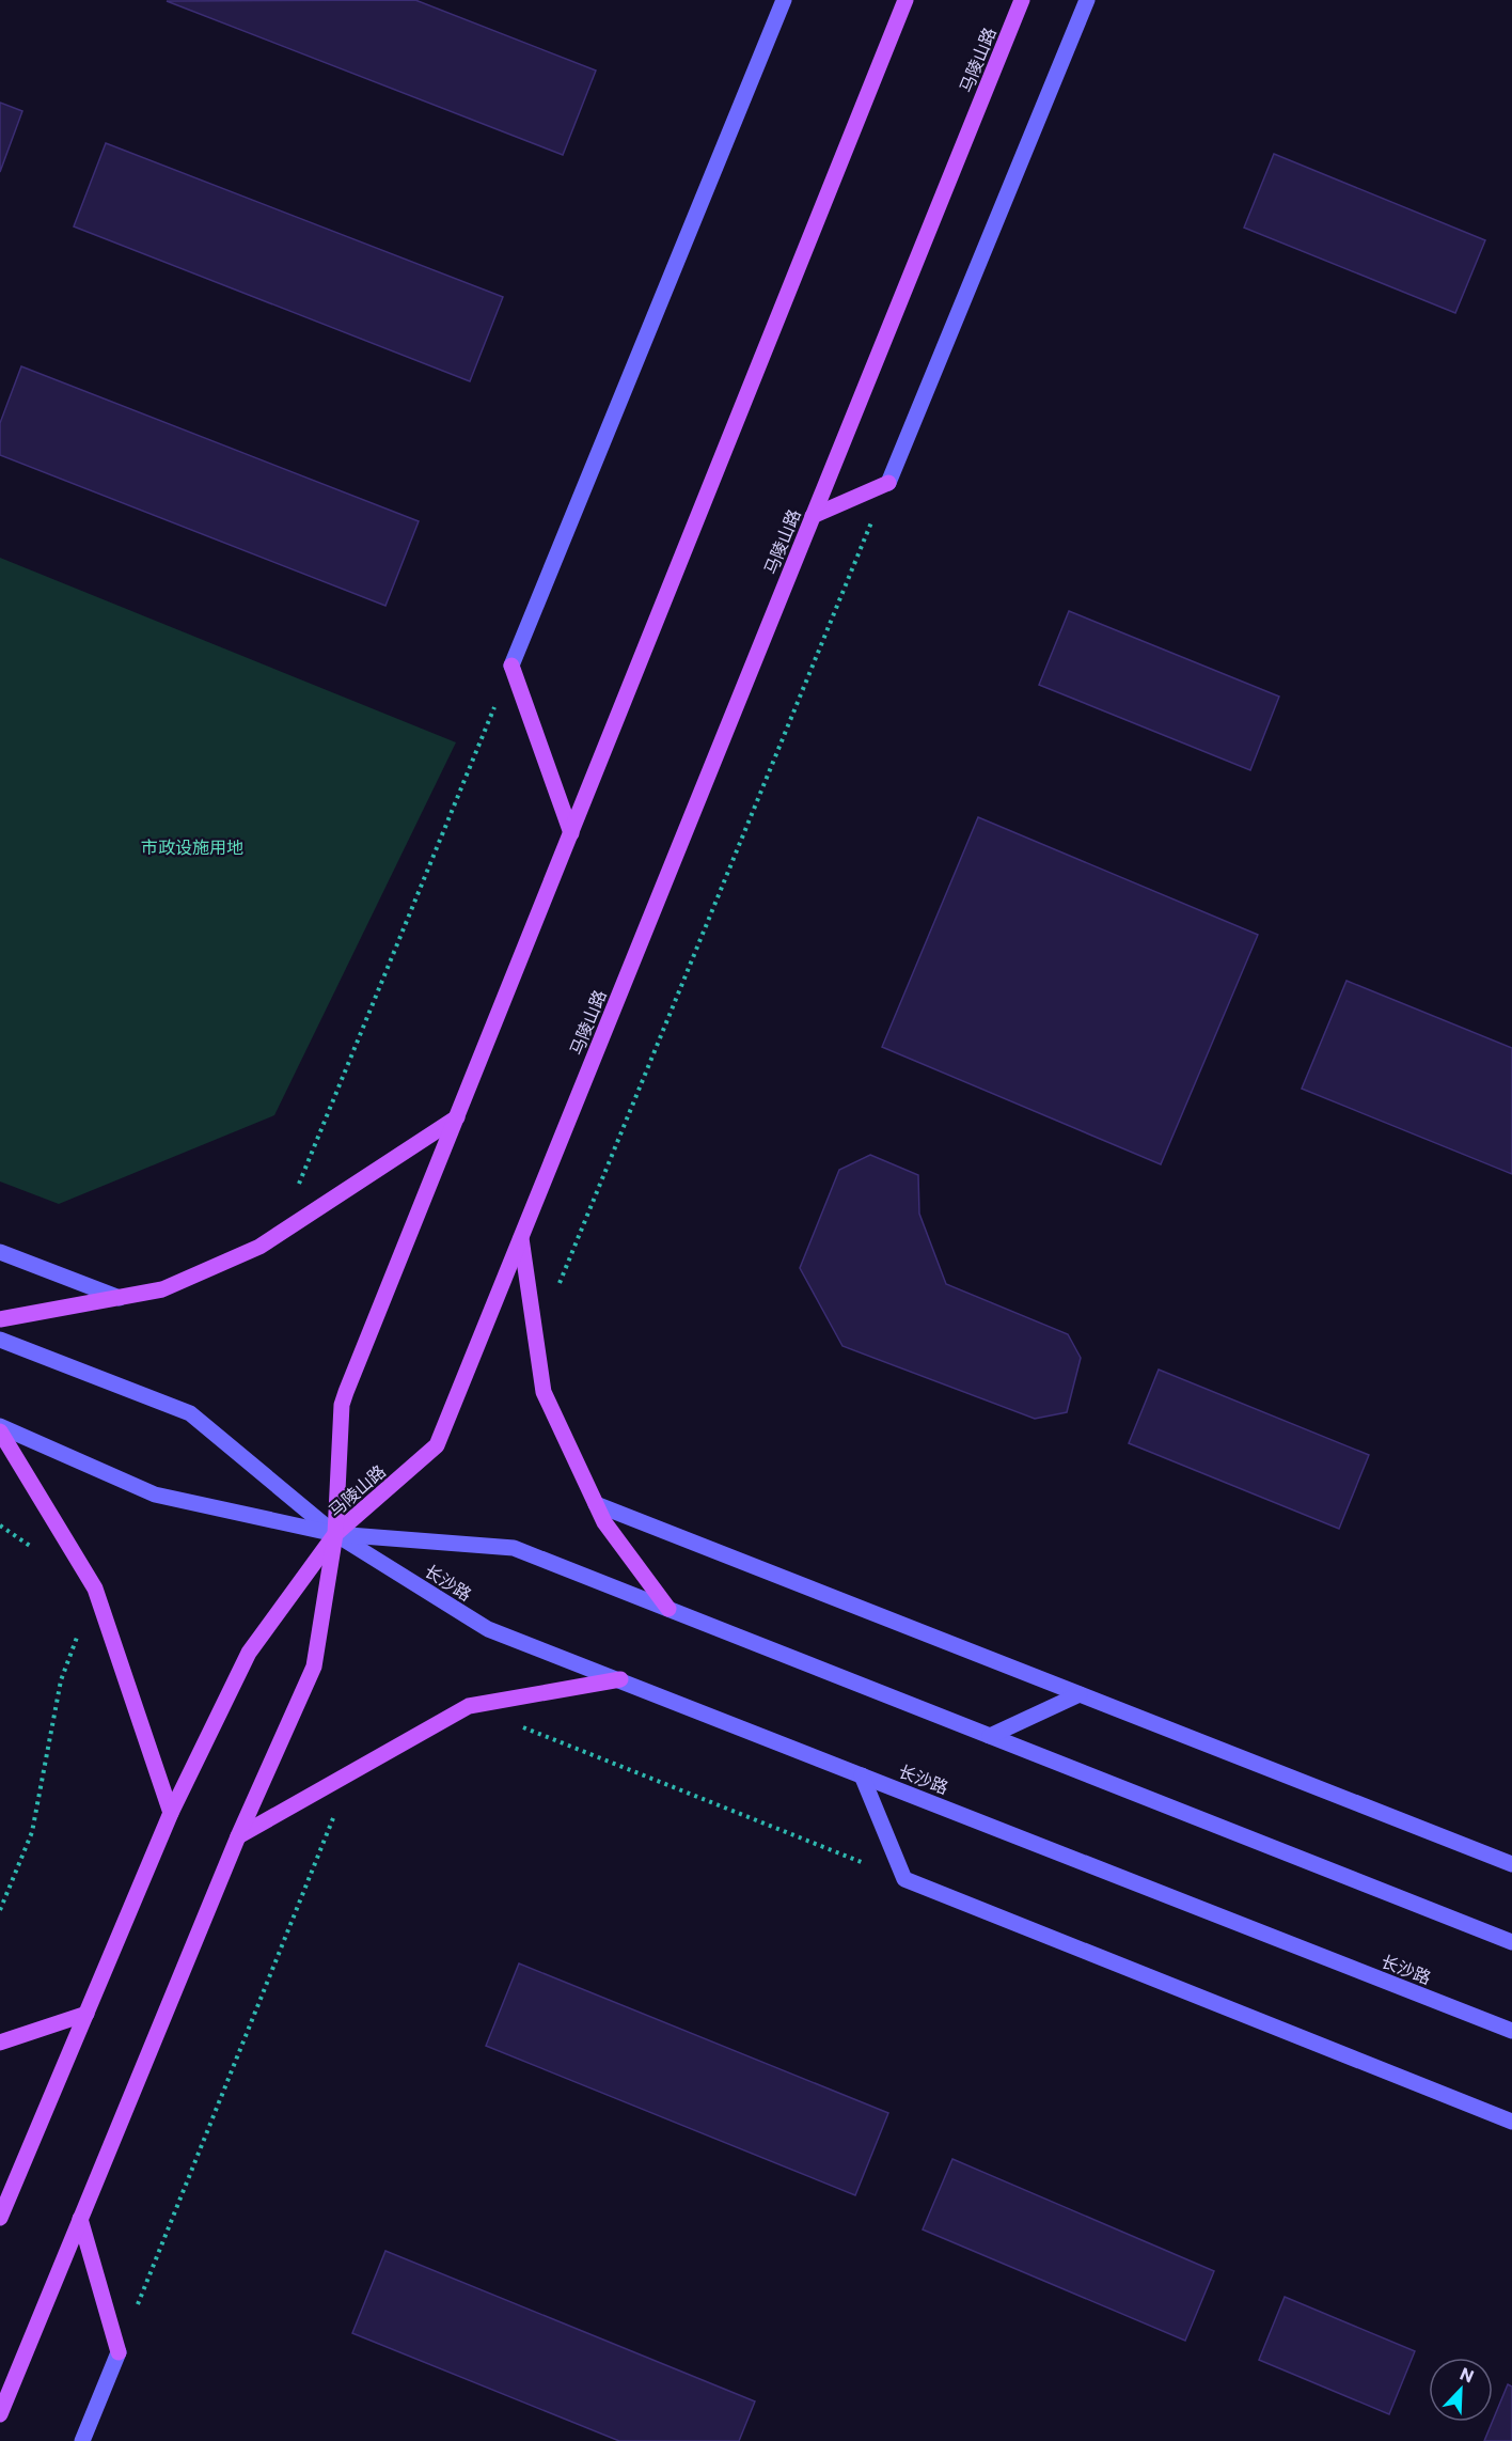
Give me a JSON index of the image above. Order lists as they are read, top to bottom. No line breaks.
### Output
{"streets":{"main road":["马陵山路","长沙路"]},"crossings":[["马陵山路","长沙路"]],"parks":["市政设施用地"],"north":"top right"}
